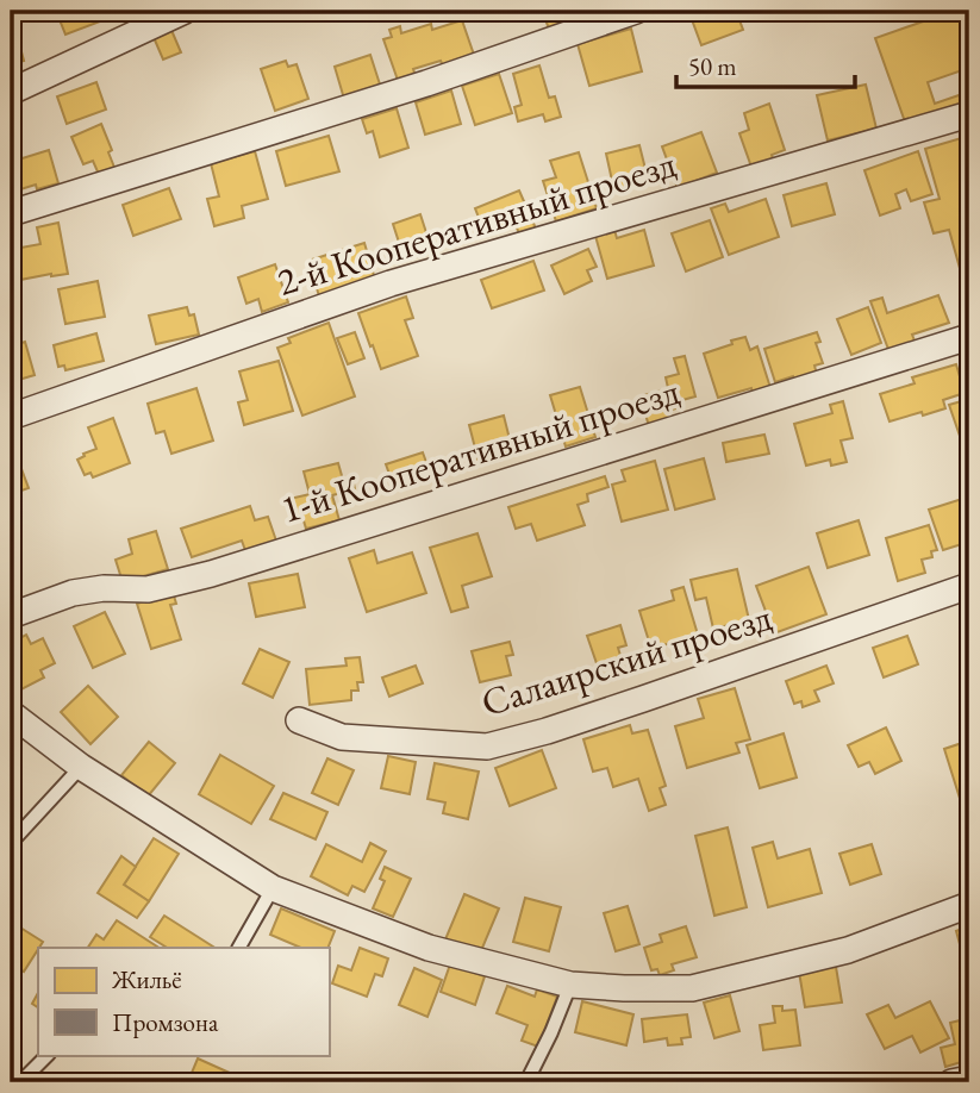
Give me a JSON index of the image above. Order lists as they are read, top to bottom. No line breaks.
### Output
{"streets":{"street":["2-й Кооперативный проезд","1-й Кооперативный проезд","Салаирский проезд"]},"legend":["Жильё","Промзона"],"scale_bar":"50 m"}
